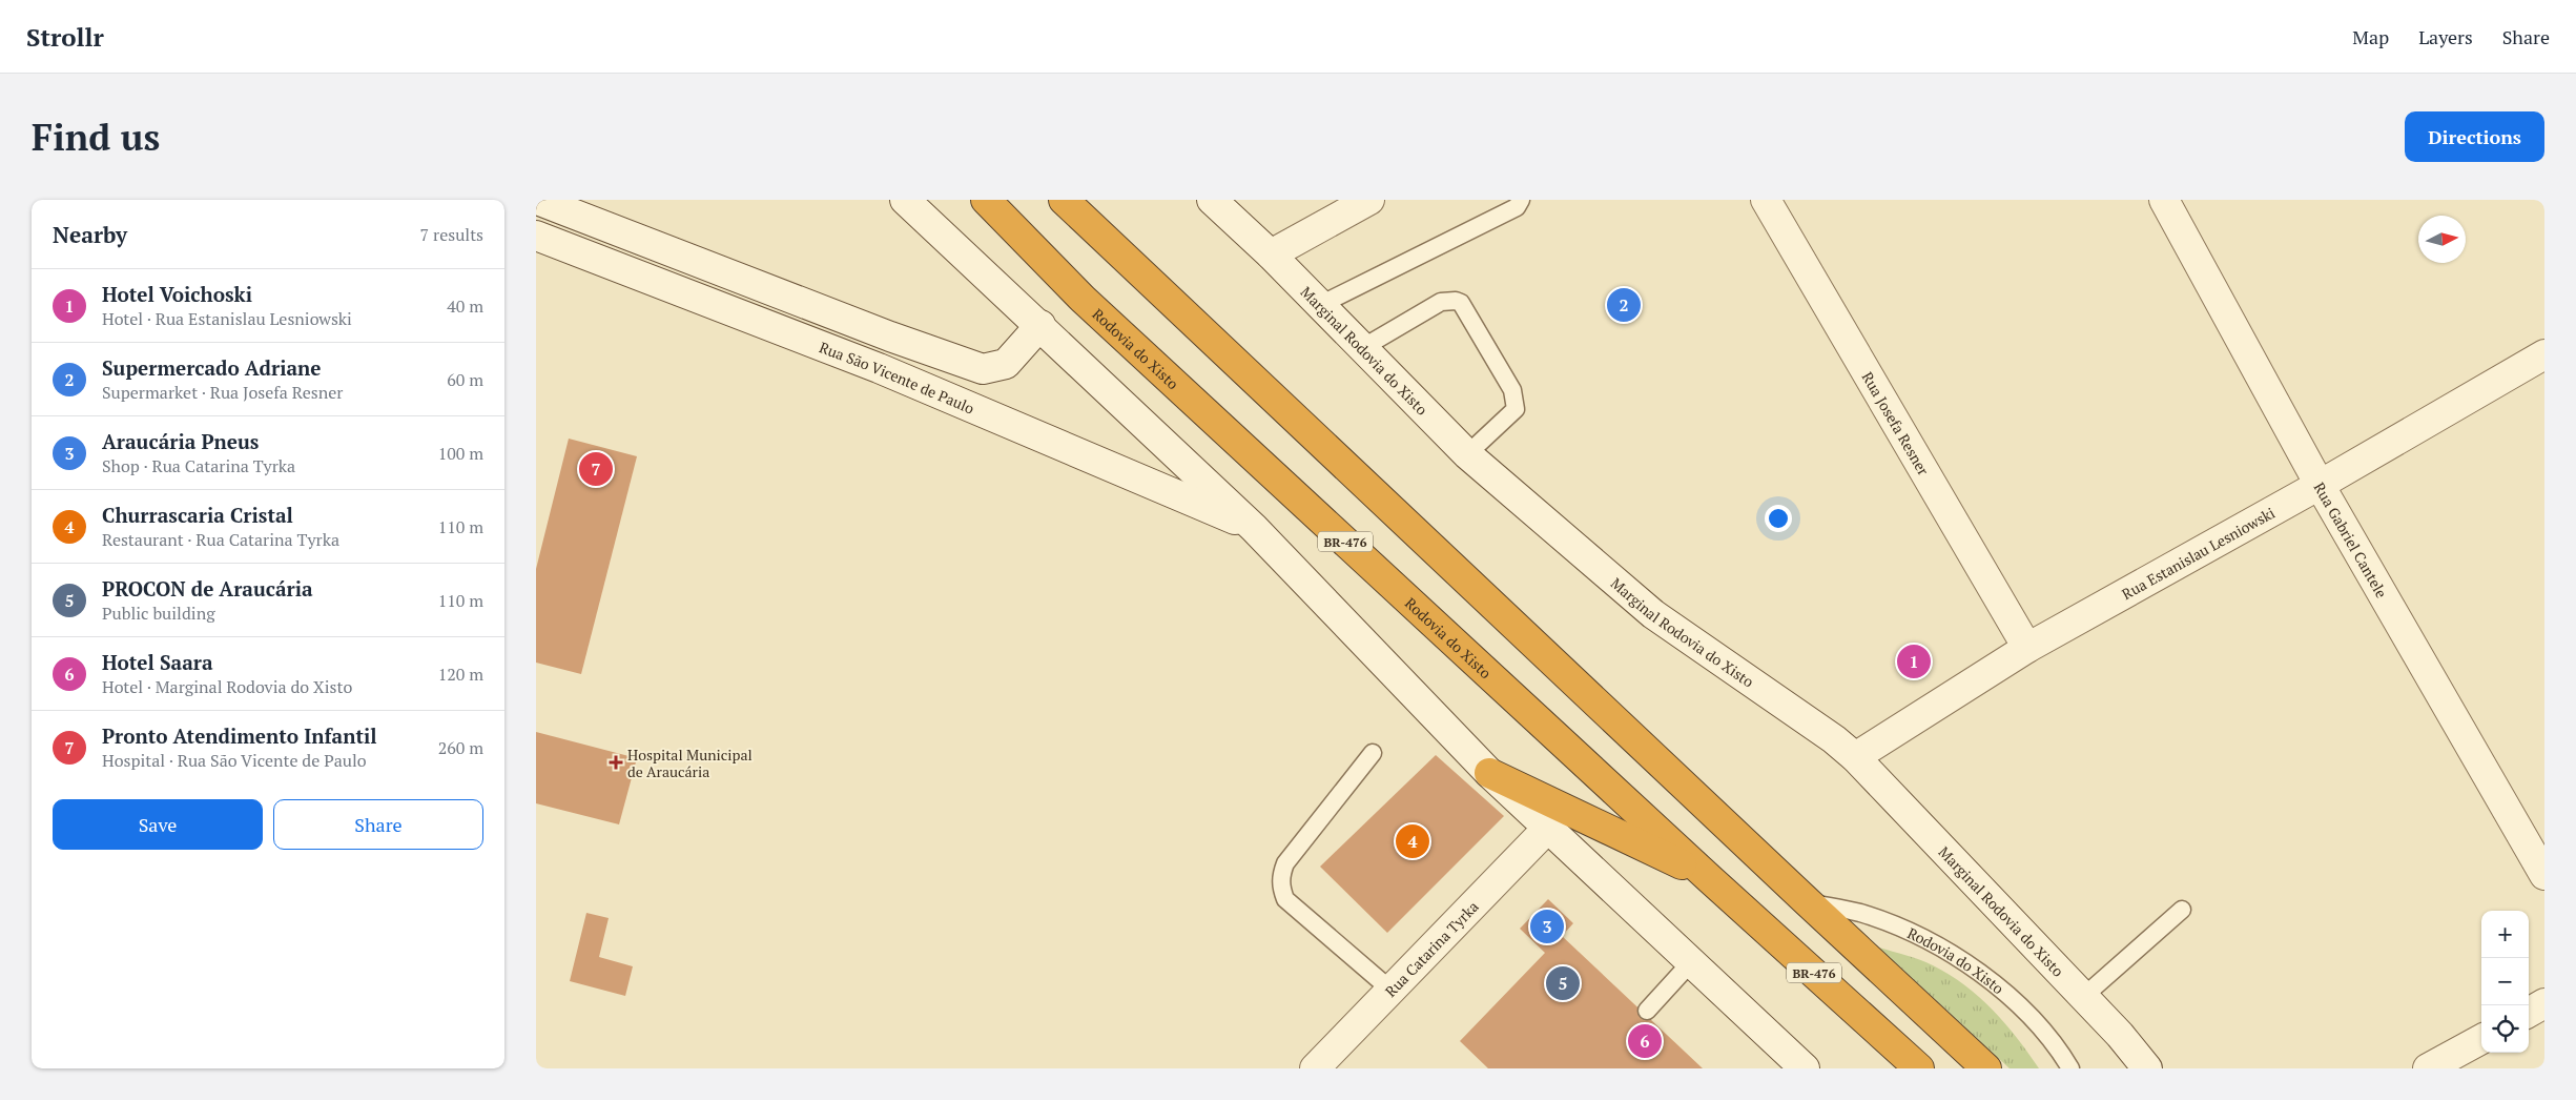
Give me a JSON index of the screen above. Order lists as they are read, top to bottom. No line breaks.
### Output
{"streets":{"highway":["Rodovia do Xisto","BR-476"],"main road":["Marginal Rodovia do Xisto","Rua São Vicente de Paulo","Rua Josefa Resner","Rua Gabriel Cantele","Rua Estanislau Lesniowski","Rua Catarina Tyrka"]},"crossings":[["Rodovia do Xisto","BR-476"],["Marginal Rodovia do Xisto","Rua Estanislau Lesniowski"],["Rua Josefa Resner","Rua Estanislau Lesniowski"],["Rua Gabriel Cantele","Rua Estanislau Lesniowski"]],"places":{"health":["Hospital Municipal de Araucária"]},"north":"right","page":{"header":"Strollr","nav":["Map","Layers","Share"],"buttons":["Directions",["Save","Share"]],"title":"Find us","heading":["Nearby","7 results"],"list":[{"mark":"1","name":"Hotel Voichoski","note":"Hotel · Rua Estanislau Lesniowski","value":"40 m"},{"mark":"2","name":"Supermercado Adriane","note":"Supermarket · Rua Josefa Resner","value":"60 m"},{"mark":"3","name":"Araucária Pneus","note":"Shop · Rua Catarina Tyrka","value":"100 m"},{"mark":"4","name":"Churrascaria Cristal","note":"Restaurant · Rua Catarina Tyrka","value":"110 m"},{"mark":"5","name":"PROCON de Araucária","note":"Public building","value":"110 m"},{"mark":"6","name":"Hotel Saara","note":"Hotel · Marginal Rodovia do Xisto","value":"120 m"},{"mark":"7","name":"Pronto Atendimento Infantil","note":"Hospital · Rua São Vicente de Paulo","value":"260 m"}],"pins":["2","7","1","4","3","5","6"],"map_buttons":["+","−"]}}
